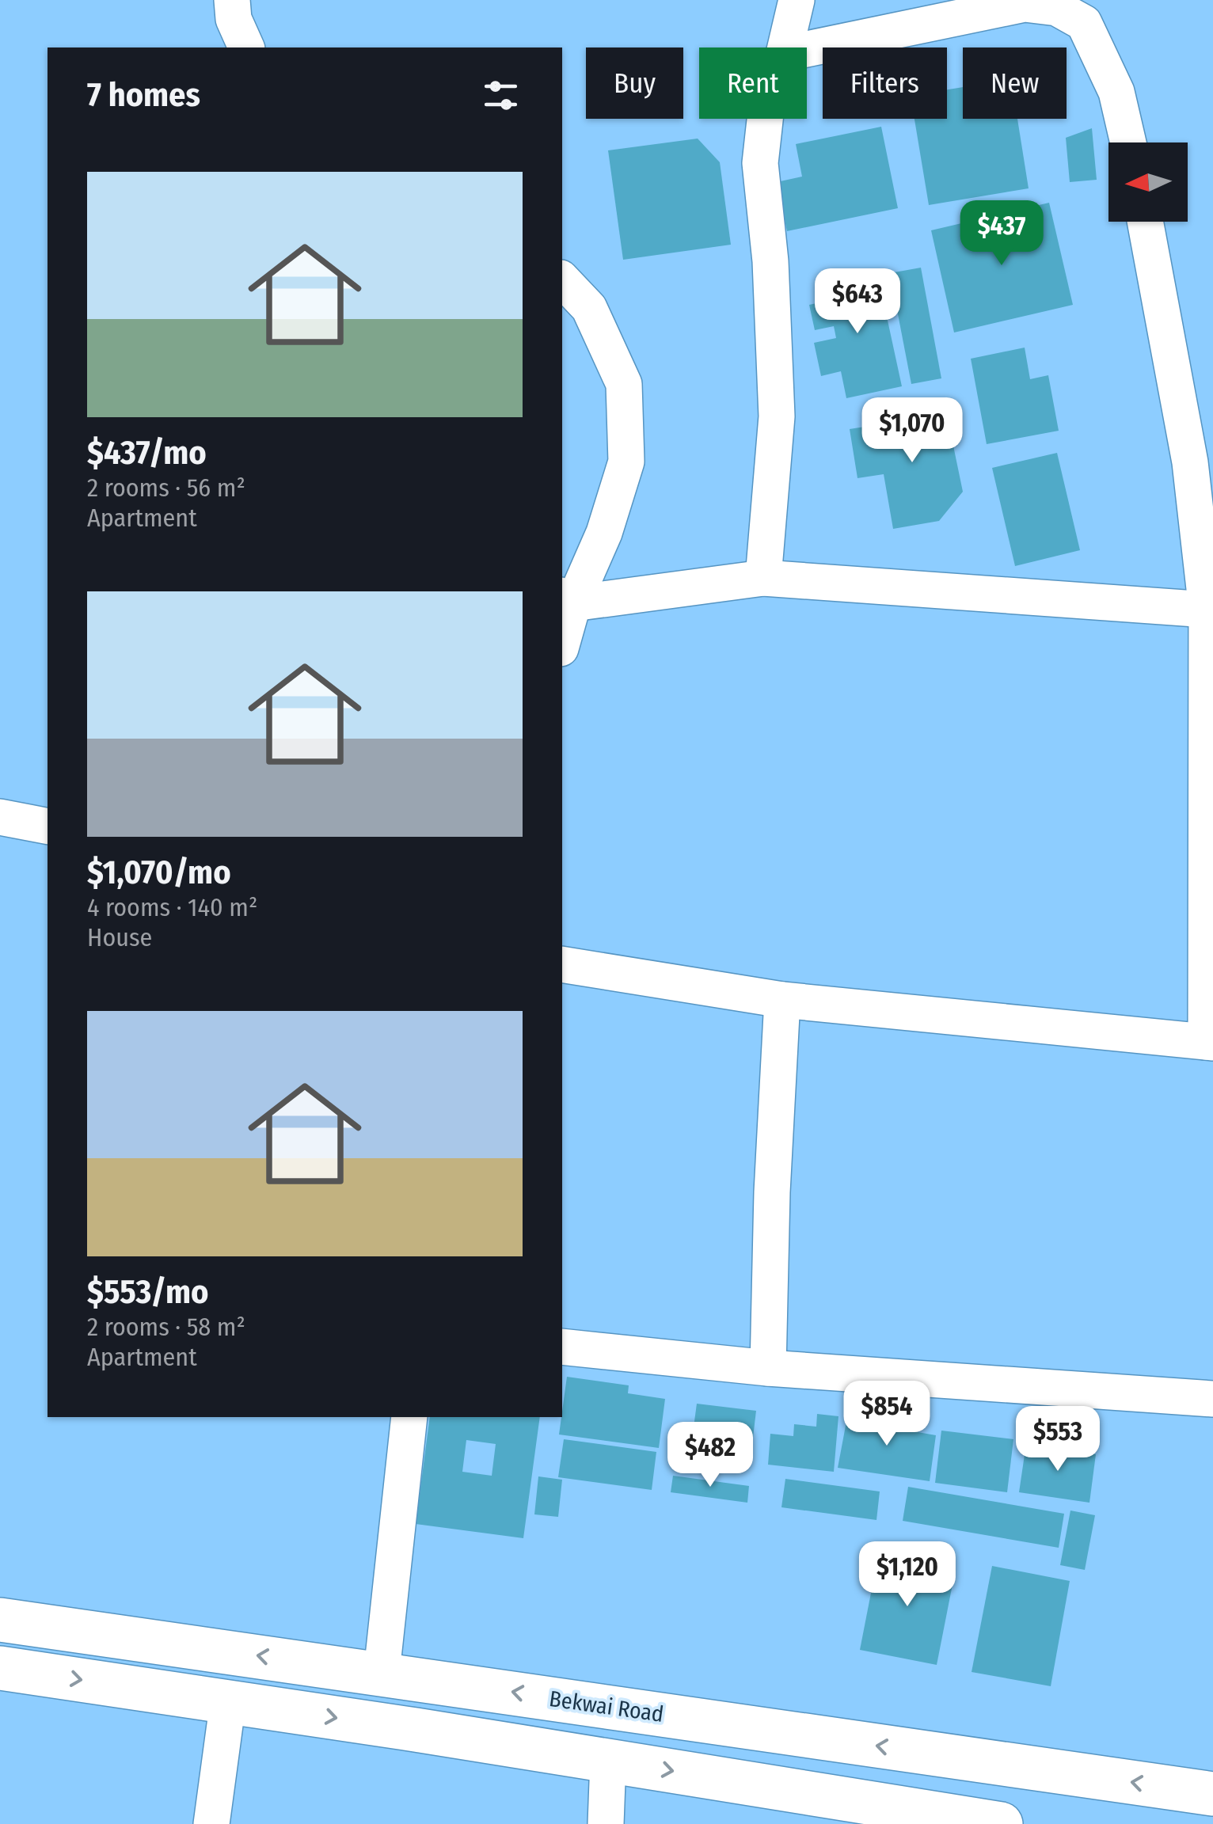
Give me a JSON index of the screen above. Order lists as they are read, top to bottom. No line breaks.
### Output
{"streets":{"highway":["Bekwai Road"]},"north":"left","page":{"chip":["Buy","Rent","Filters","New"],"heading":"7 homes","list":[{"name":"$437/mo","note":"2 rooms · 56 m² · Apartment"},{"name":"$1,070/mo","note":"4 rooms · 140 m² · House"},{"name":"$553/mo","note":"2 rooms · 58 m² · Apartment"}],"price":["$437","$643","$1,070","$854","$553","$482","$1,120"]}}
